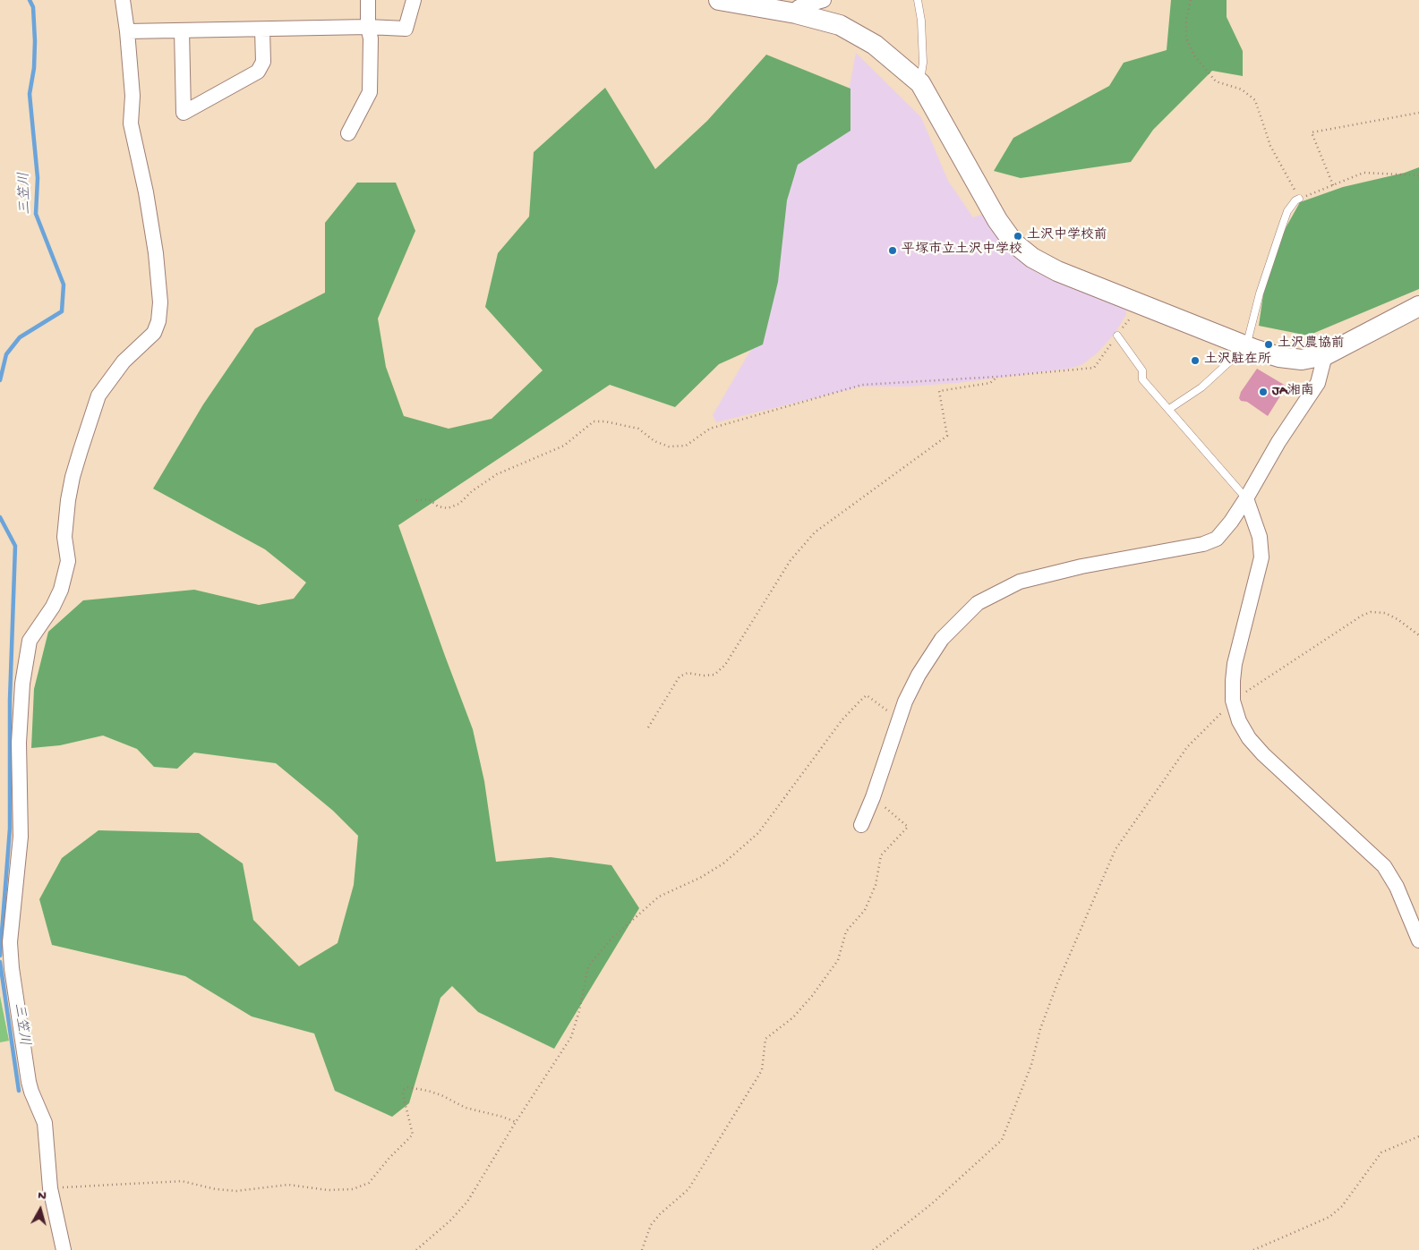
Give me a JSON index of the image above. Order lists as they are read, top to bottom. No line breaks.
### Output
{"water":["三笠川"],"places":["土沢中学校前","平塚市立土沢中学校","土沢農協前","土沢駐在所","JA湘南"],"north":"top"}
